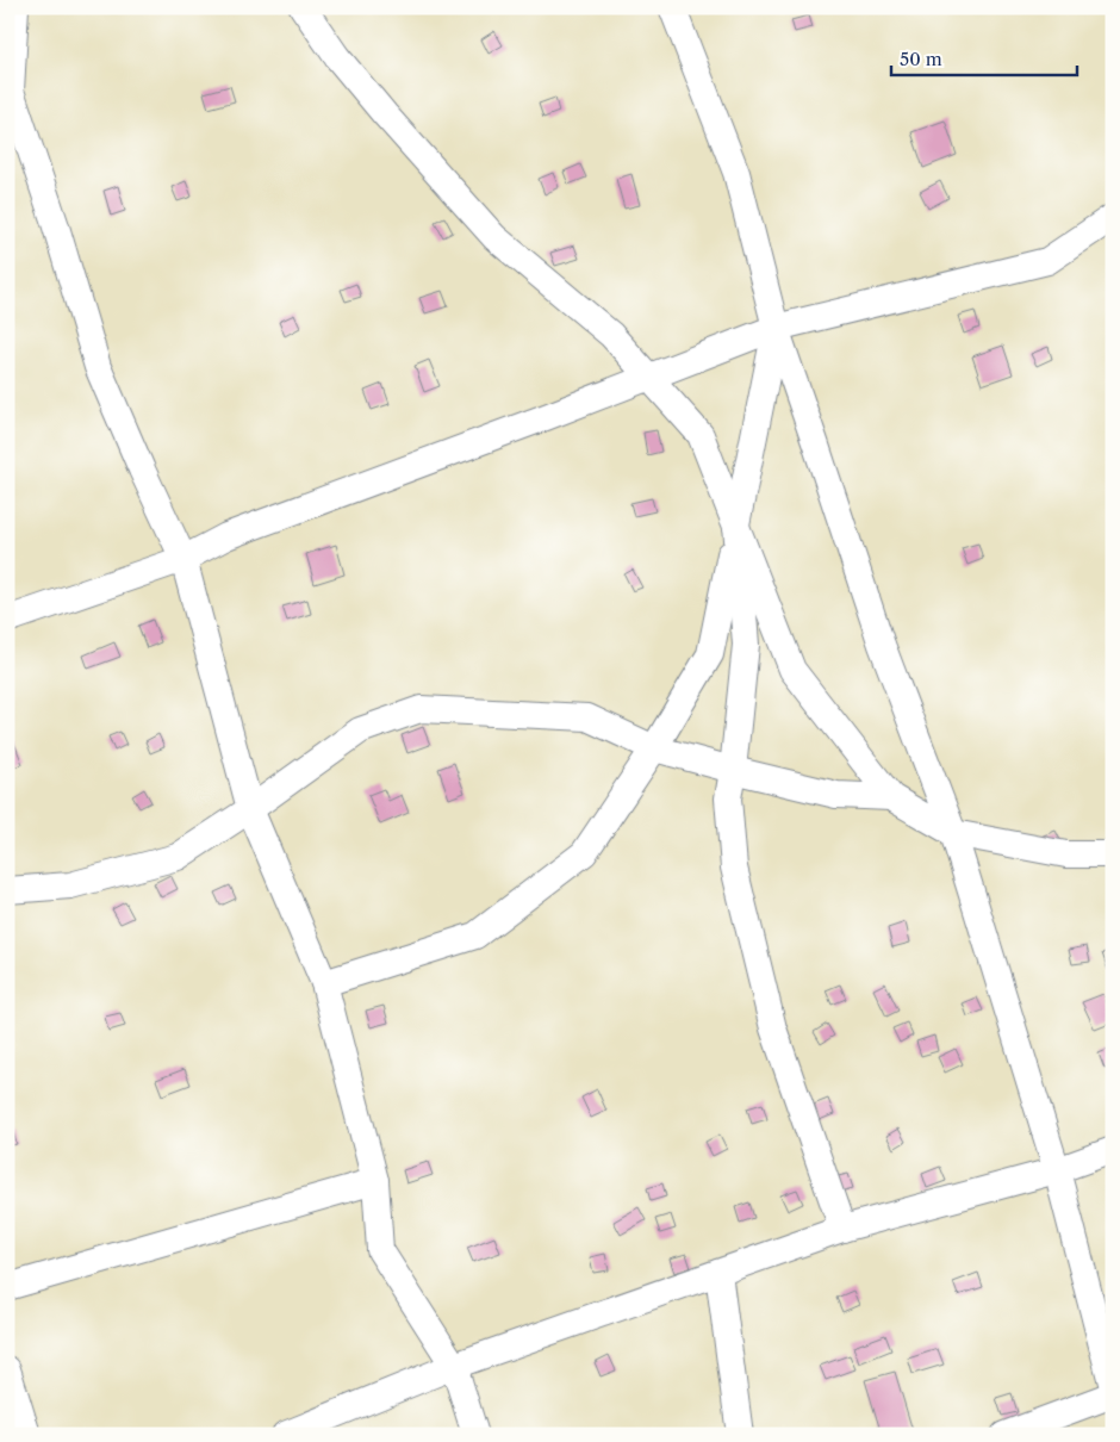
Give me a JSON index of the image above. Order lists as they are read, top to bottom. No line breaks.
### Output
{"scale_bar":"50 m"}
